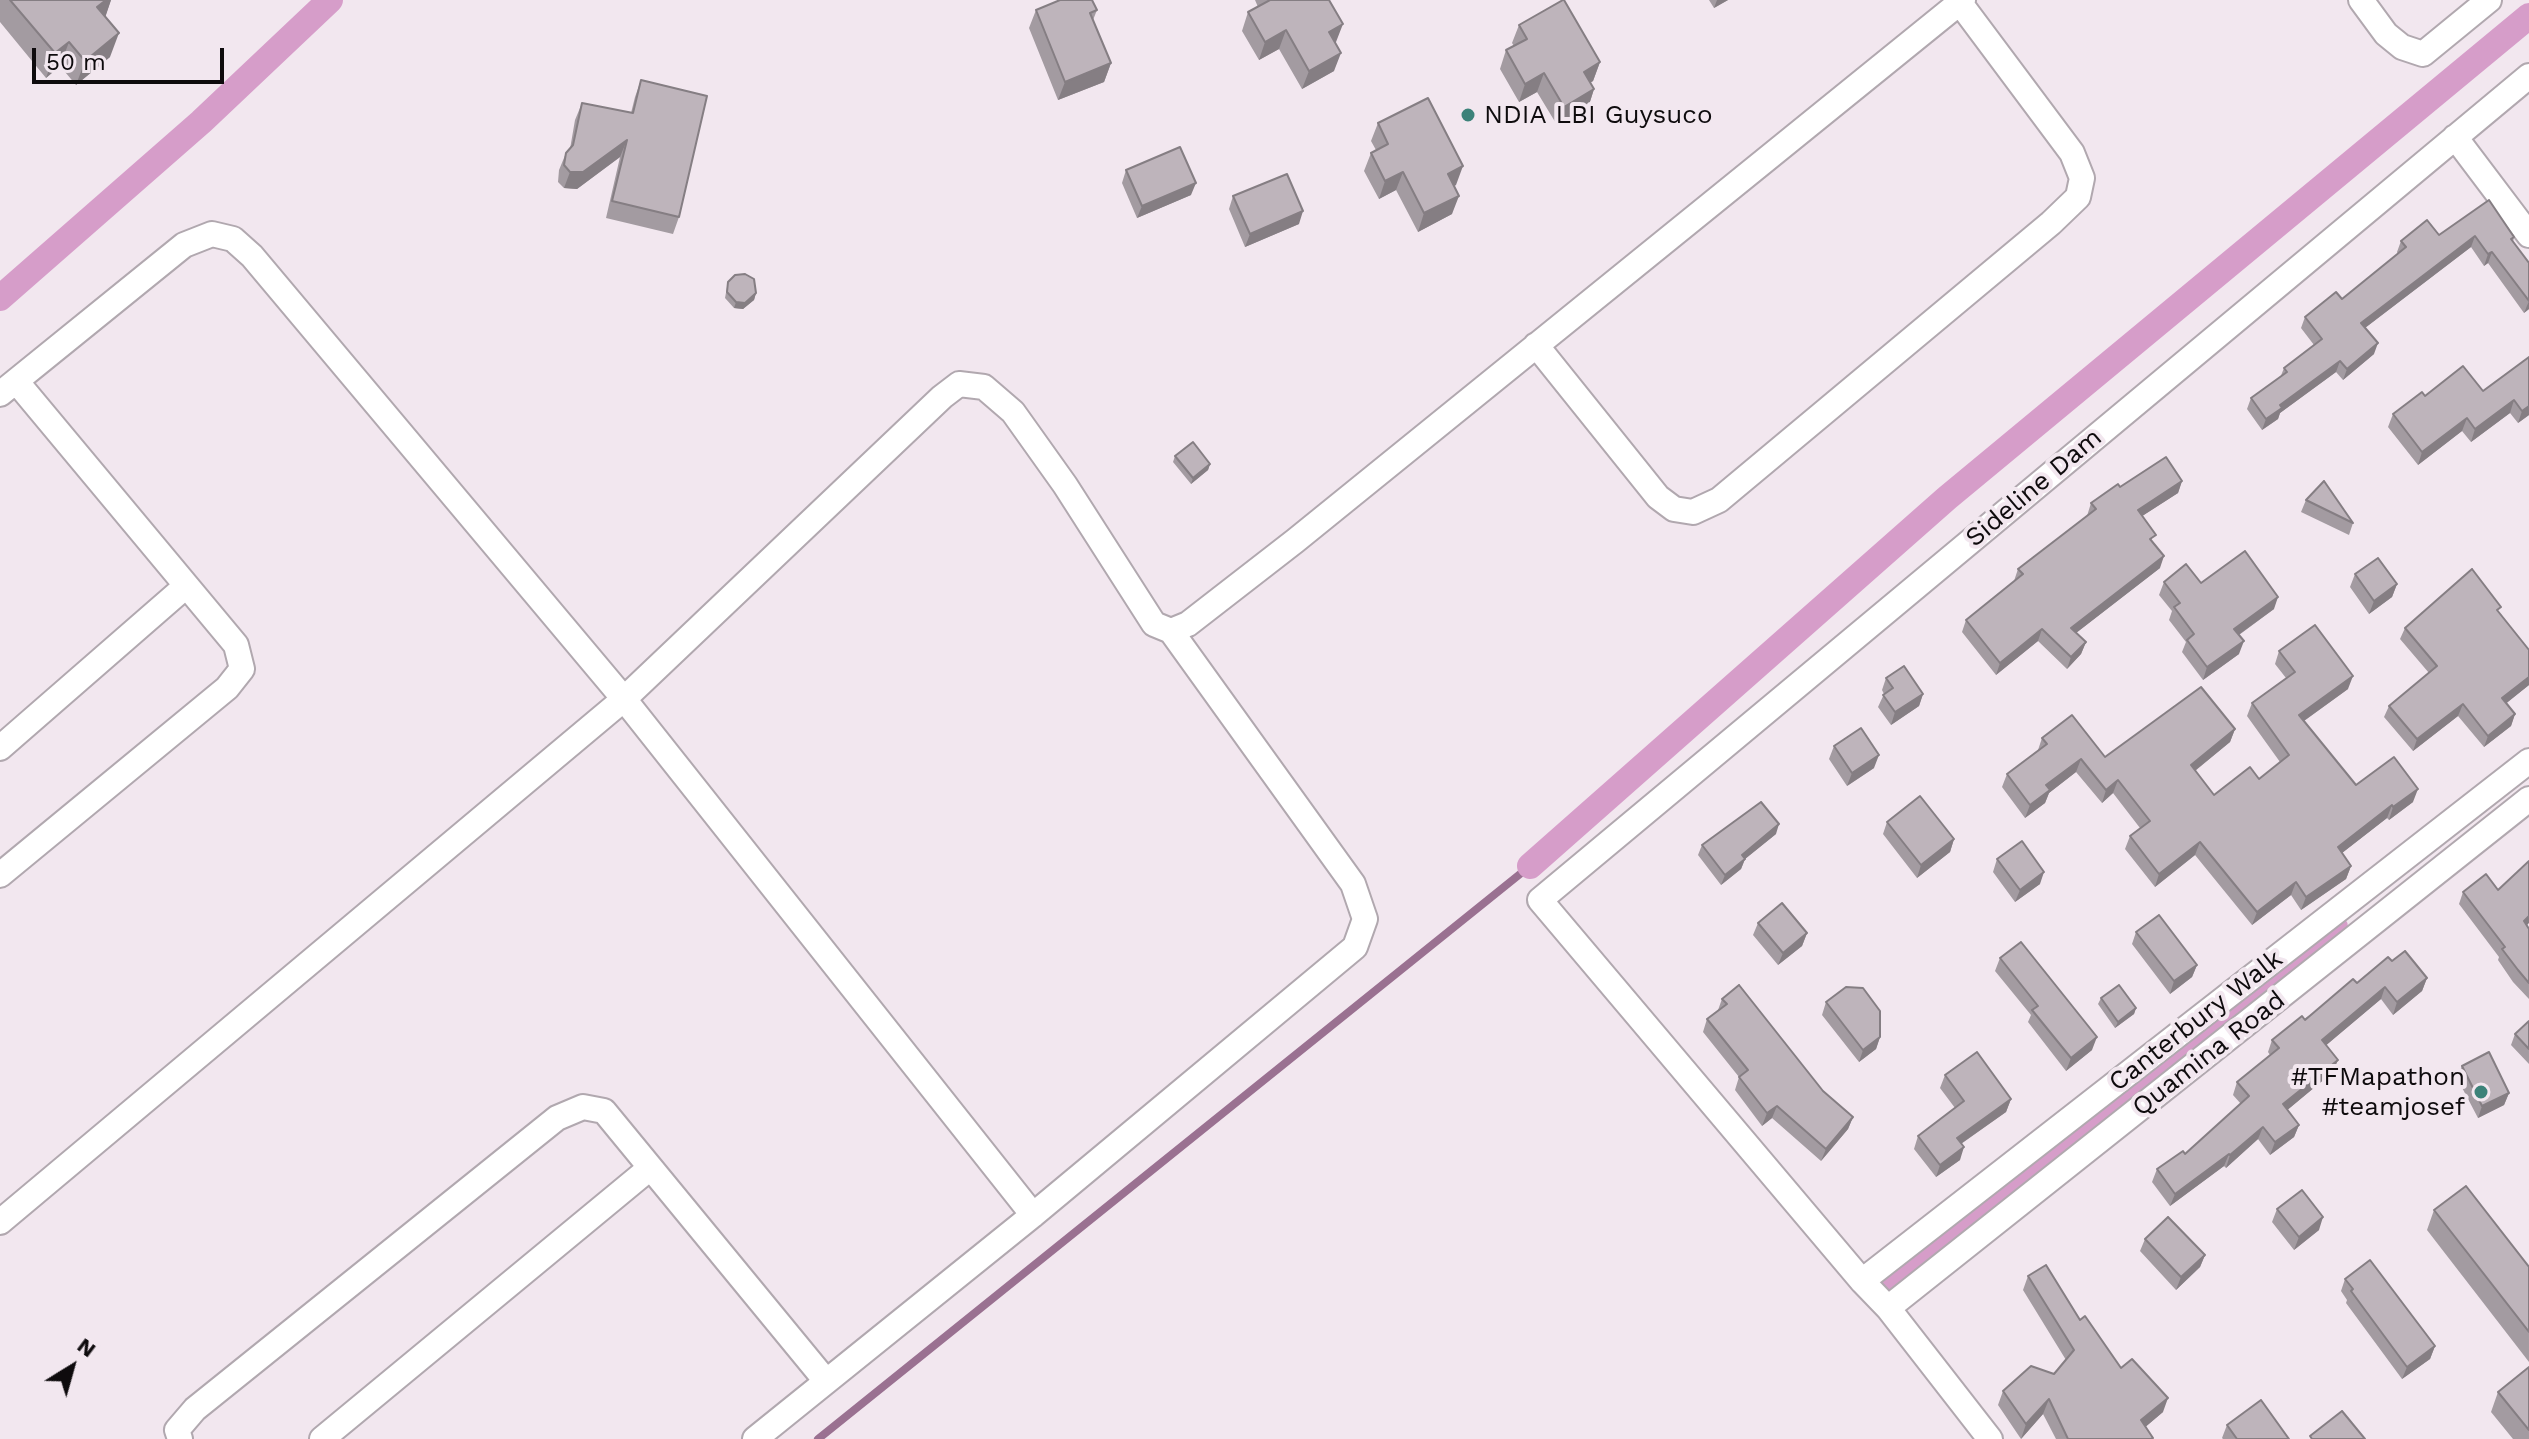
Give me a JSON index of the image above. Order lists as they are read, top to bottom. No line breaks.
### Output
{"streets":{"street":["Sideline Dam","Canterbury Walk","Quamina Road"]},"crossings":[["Sideline Dam","Canterbury Walk"]],"places":["NDIA LBI Guysuco","#TFMapathon #teamjosef"],"scale_bar":"50 m","north":"top right"}
